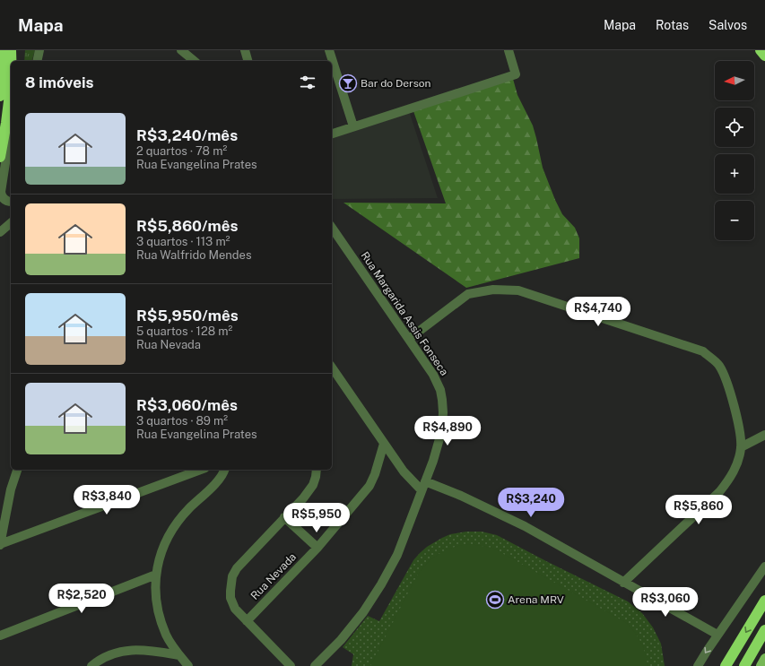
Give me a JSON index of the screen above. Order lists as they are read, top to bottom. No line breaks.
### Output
{"streets":{"street":["Rua Margarida Assis Fonseca","Rua Nevada"]},"places":{"bar":["Bar do Derson"],"sports":["Arena MRV"]},"north":"left","page":{"header":"Mapa","nav":["Mapa","Rotas","Salvos"],"map_buttons":["+","−"],"heading":"8 imóveis","list":[{"name":"R$3,240/mês","note":"2 quartos · 78 m² · Rua Evangelina Prates"},{"name":"R$5,860/mês","note":"3 quartos · 113 m² · Rua Walfrido Mendes"},{"name":"R$5,950/mês","note":"5 quartos · 128 m² · Rua Nevada"},{"name":"R$3,060/mês","note":"3 quartos · 89 m² · Rua Evangelina Prates"}],"price":["R$4,740","R$4,890","R$3,840","R$3,240","R$5,860","R$5,950","R$2,520","R$3,060"]}}
